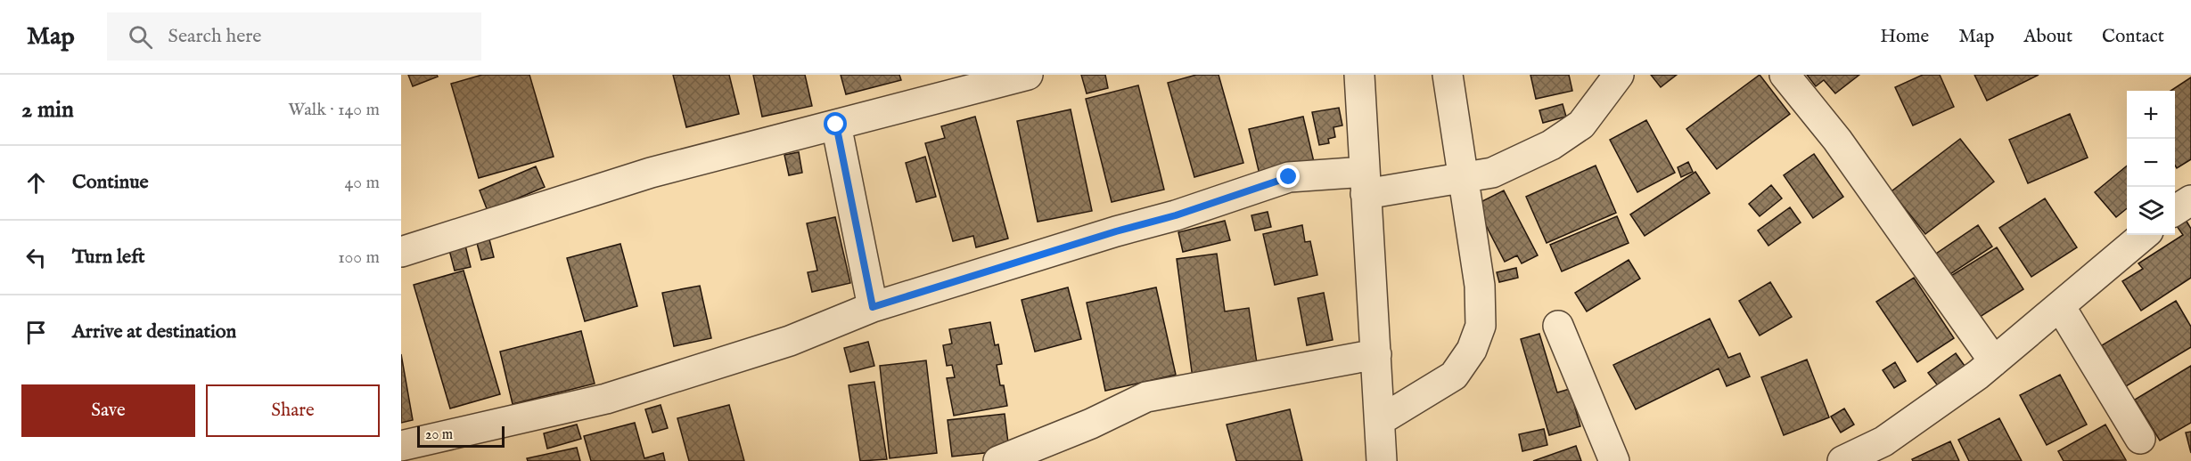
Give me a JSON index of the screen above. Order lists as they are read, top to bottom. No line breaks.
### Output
{"scale_bar":"20 m","page":{"header":"Map","search":"Search here","nav":["Home","Map","About","Contact"],"heading":["2 min","Walk · 140 m"],"map_buttons":["+","−"],"list":[["Continue","40 m"],["Turn left","100 m"],"Arrive at destination"],"buttons":["Save","Share"],"scale":"20 m"}}
